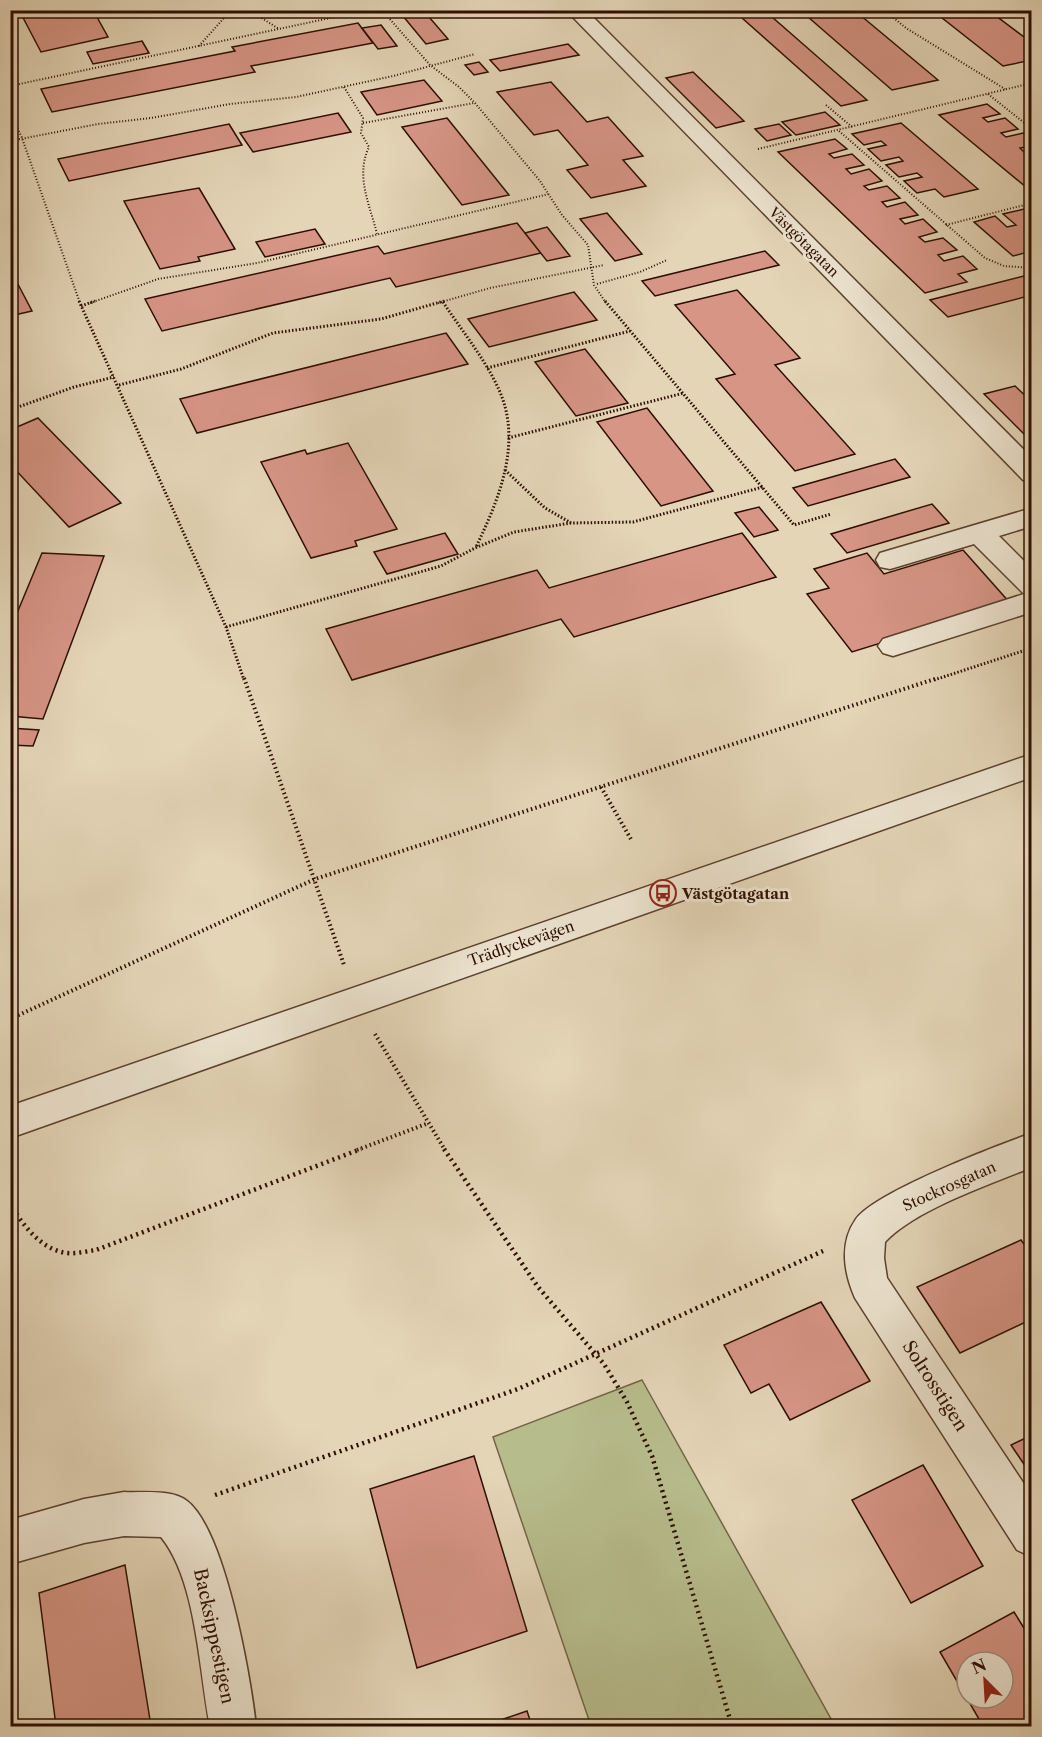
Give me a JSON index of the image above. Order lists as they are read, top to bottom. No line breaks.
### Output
{"streets":{"street":["Västgötagatan","Trädlyckevägen","Stockrosgatan","Solrosstigen","Backsippestigen"]},"crossings":[["Stockrosgatan","Solrosstigen"]],"places":{"bus stop":["Västgötagatan"]},"north":"top left"}
